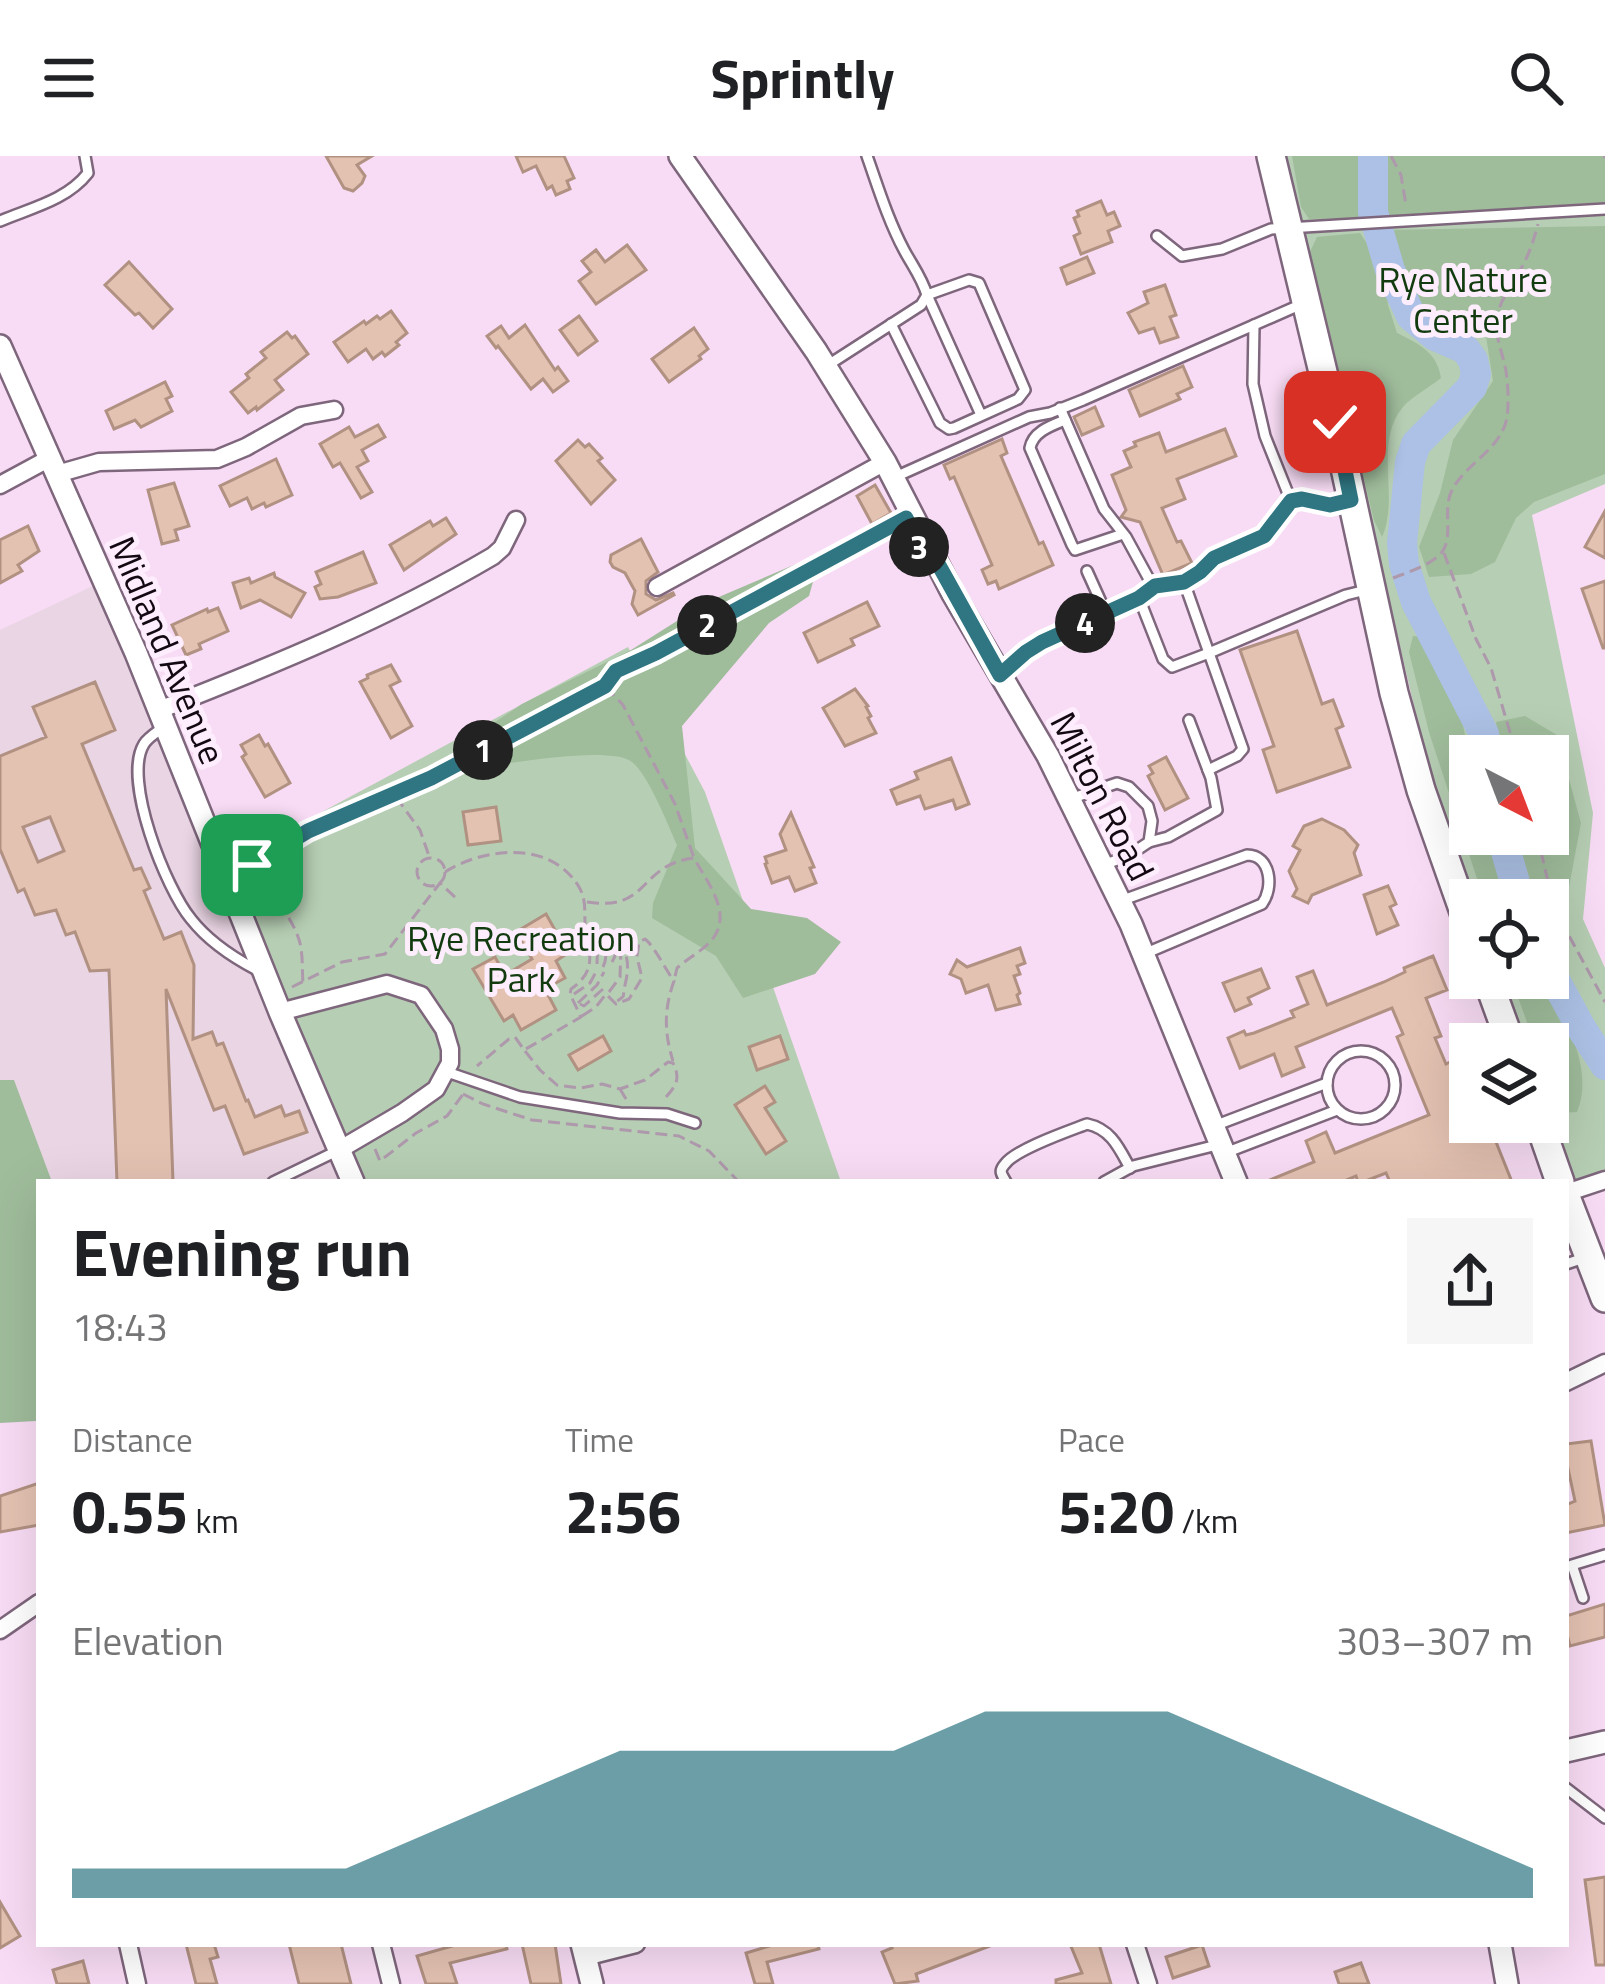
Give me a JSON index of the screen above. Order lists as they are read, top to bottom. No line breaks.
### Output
{"streets":{"street":["Midland Avenue","Milton Road"]},"parks":["Rye Nature Center","Rye Recreation Park"],"north":"bottom right","page":{"header":"Sprintly","pins":["3","4","2","1"],"heading":["Evening run","18:43"],"stats":[["Distance","0.55 km"],["Time","2:56"],["Pace","5:20 /km"]],"chart":["Elevation","303–307 m"]}}
